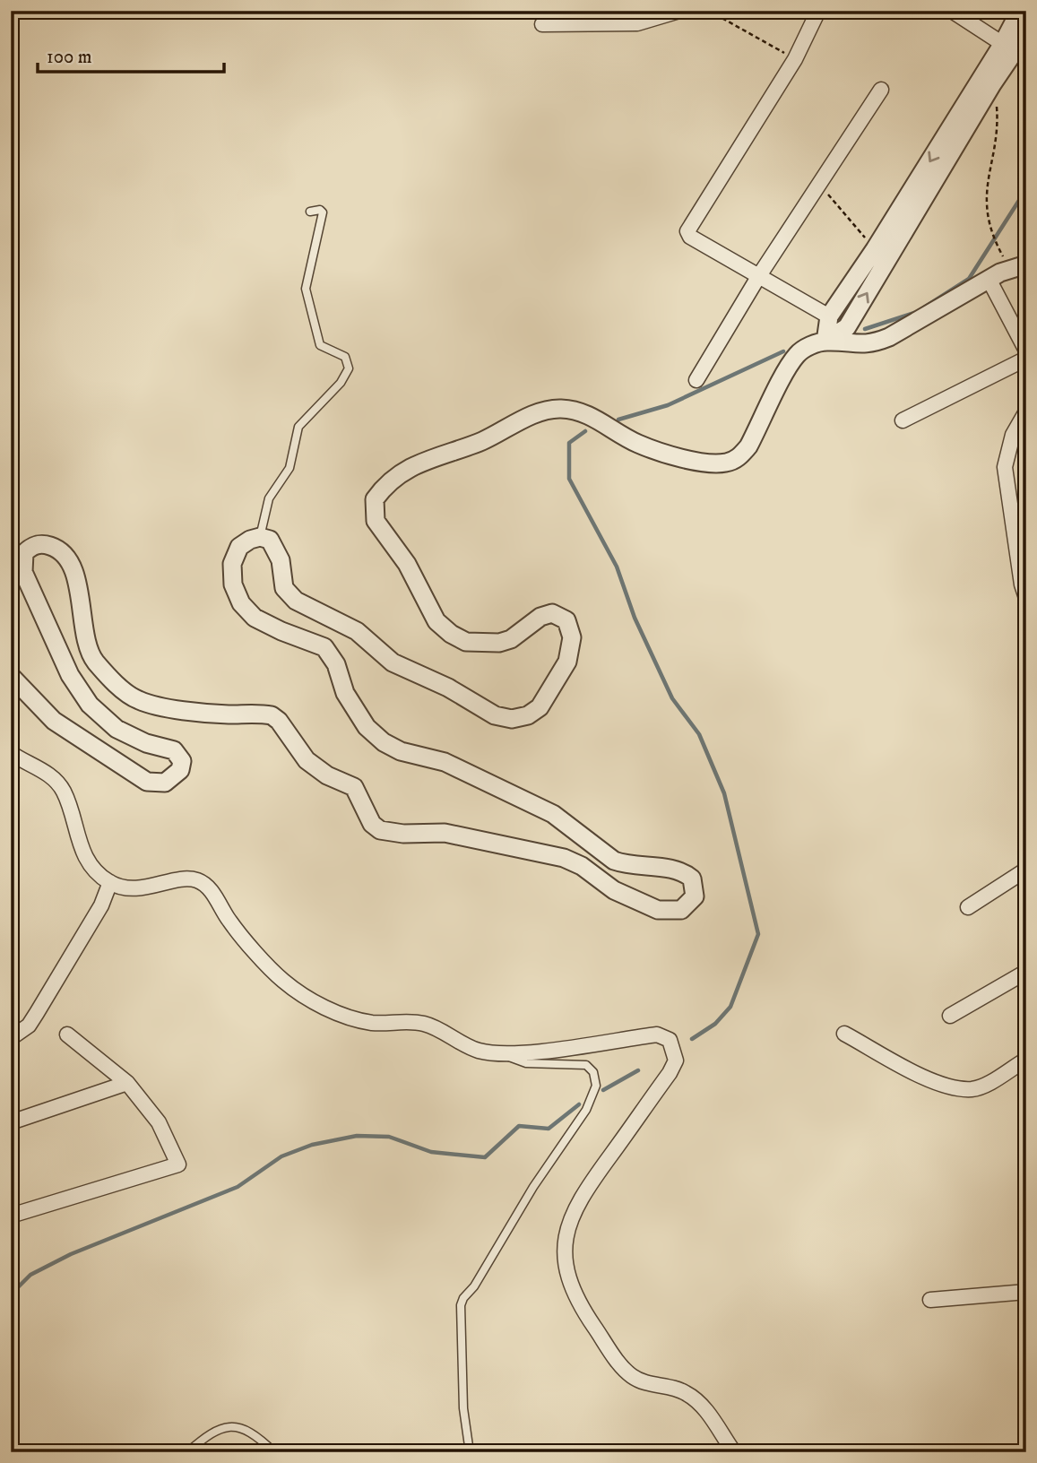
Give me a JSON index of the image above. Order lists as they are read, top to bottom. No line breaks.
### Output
{"scale_bar":"100 m"}
